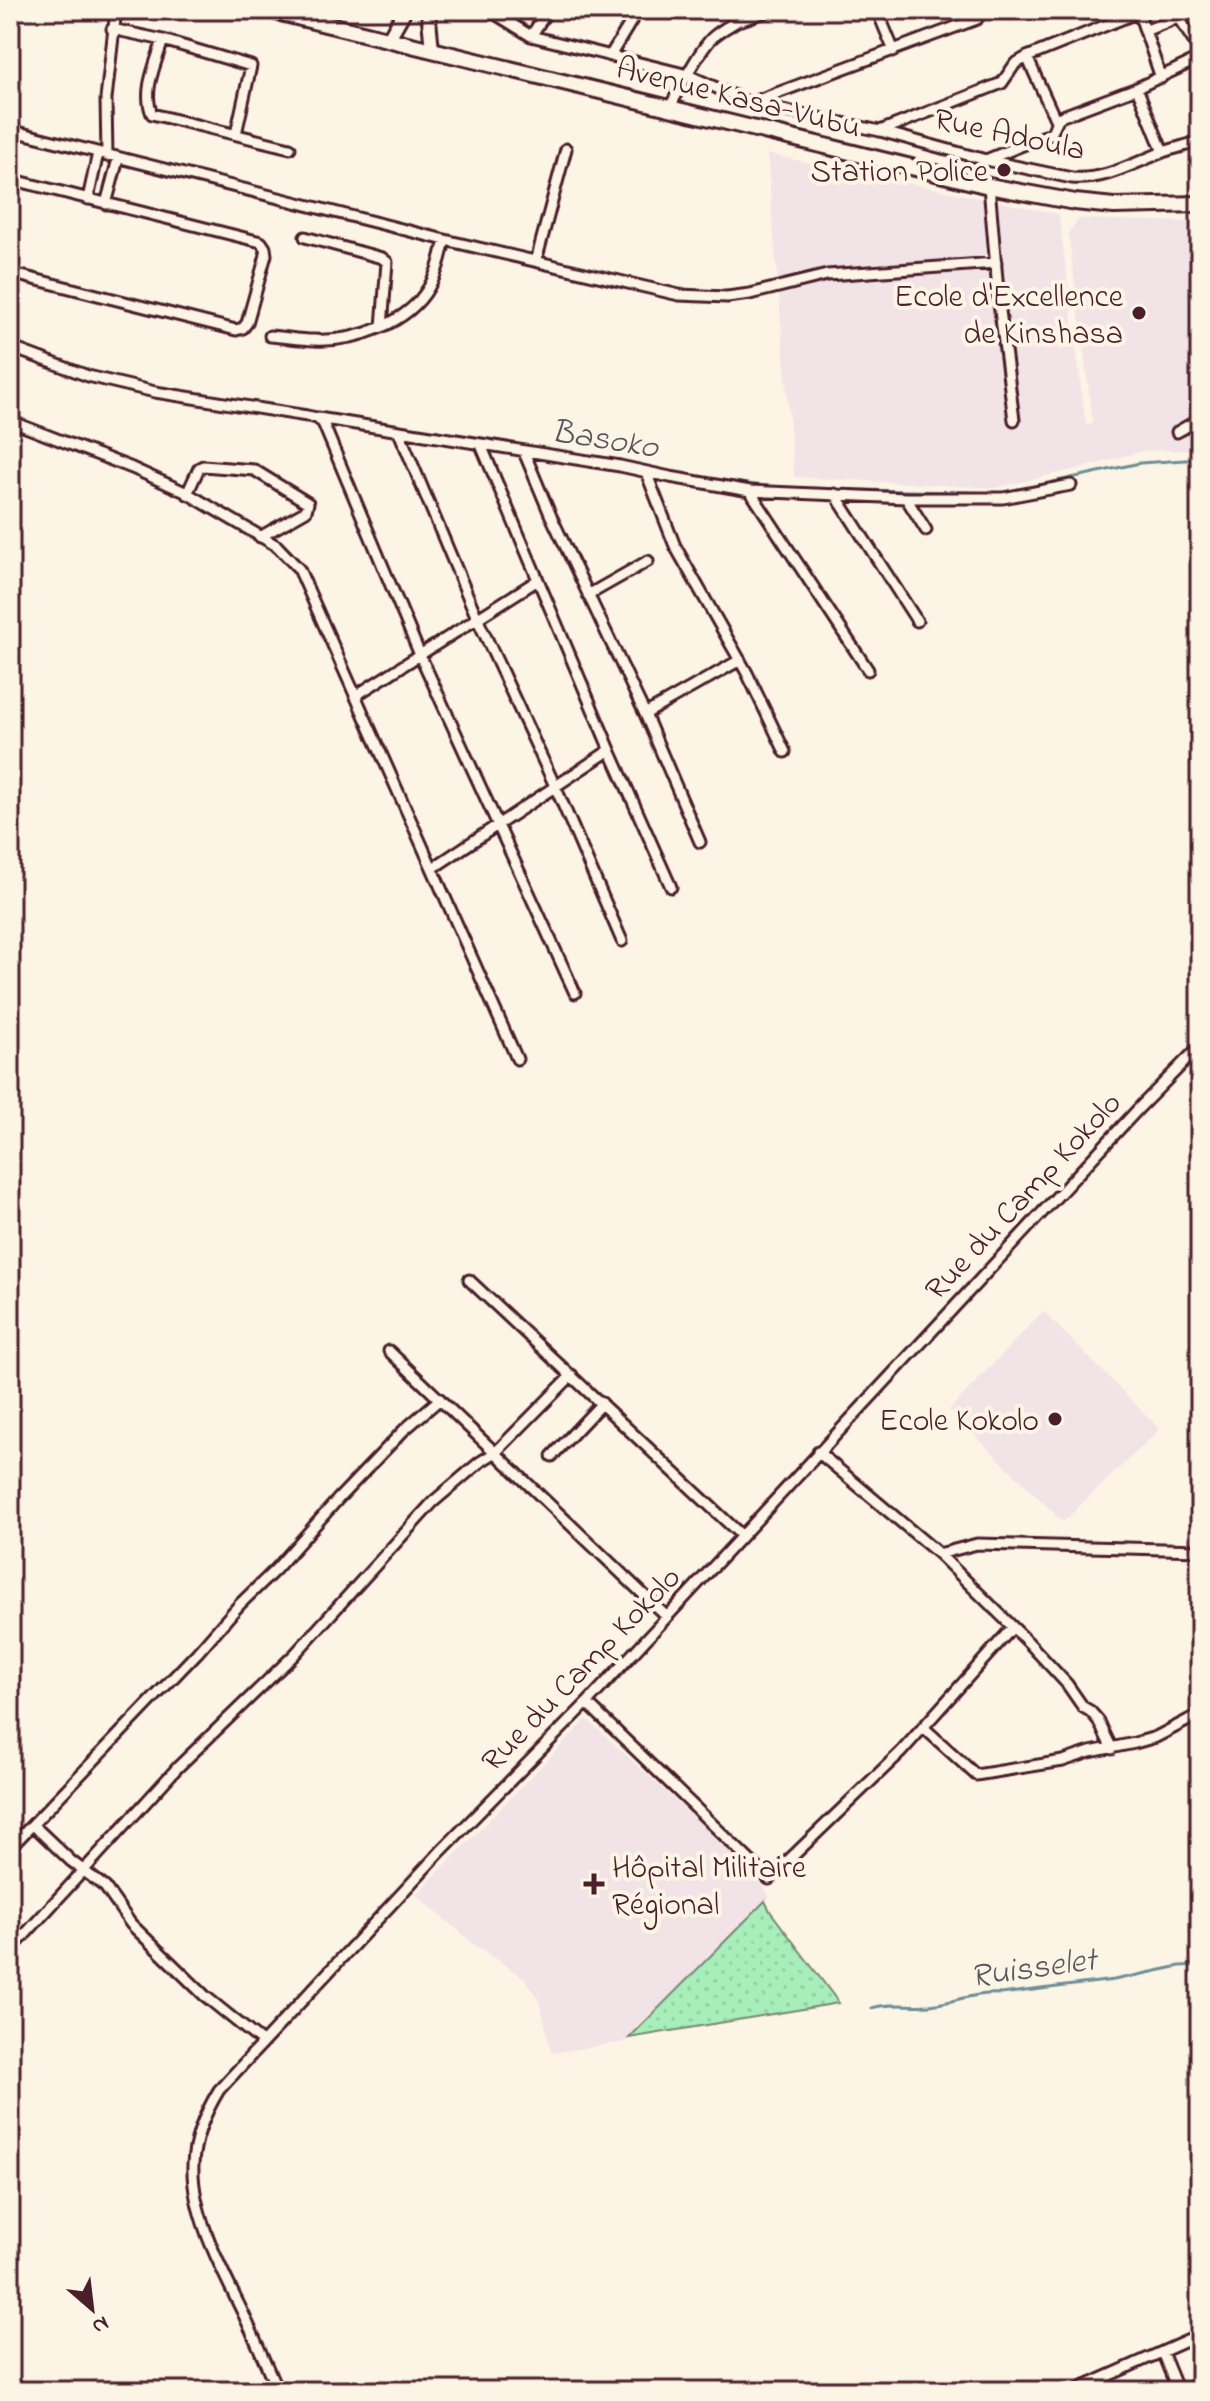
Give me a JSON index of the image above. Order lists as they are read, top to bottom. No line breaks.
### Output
{"streets":{"main road":["Avenue Kasa-Vubu"],"street":["Rue Adoula","Rue du Camp Kokolo"]},"water":["Basoko","Ruisselet"],"places":{"other":["Station Police","Ecole d'Excellence de Kinshasa","Ecole Kokolo"],"health":["Hôpital Militaire Régional"]},"north":"bottom right"}
